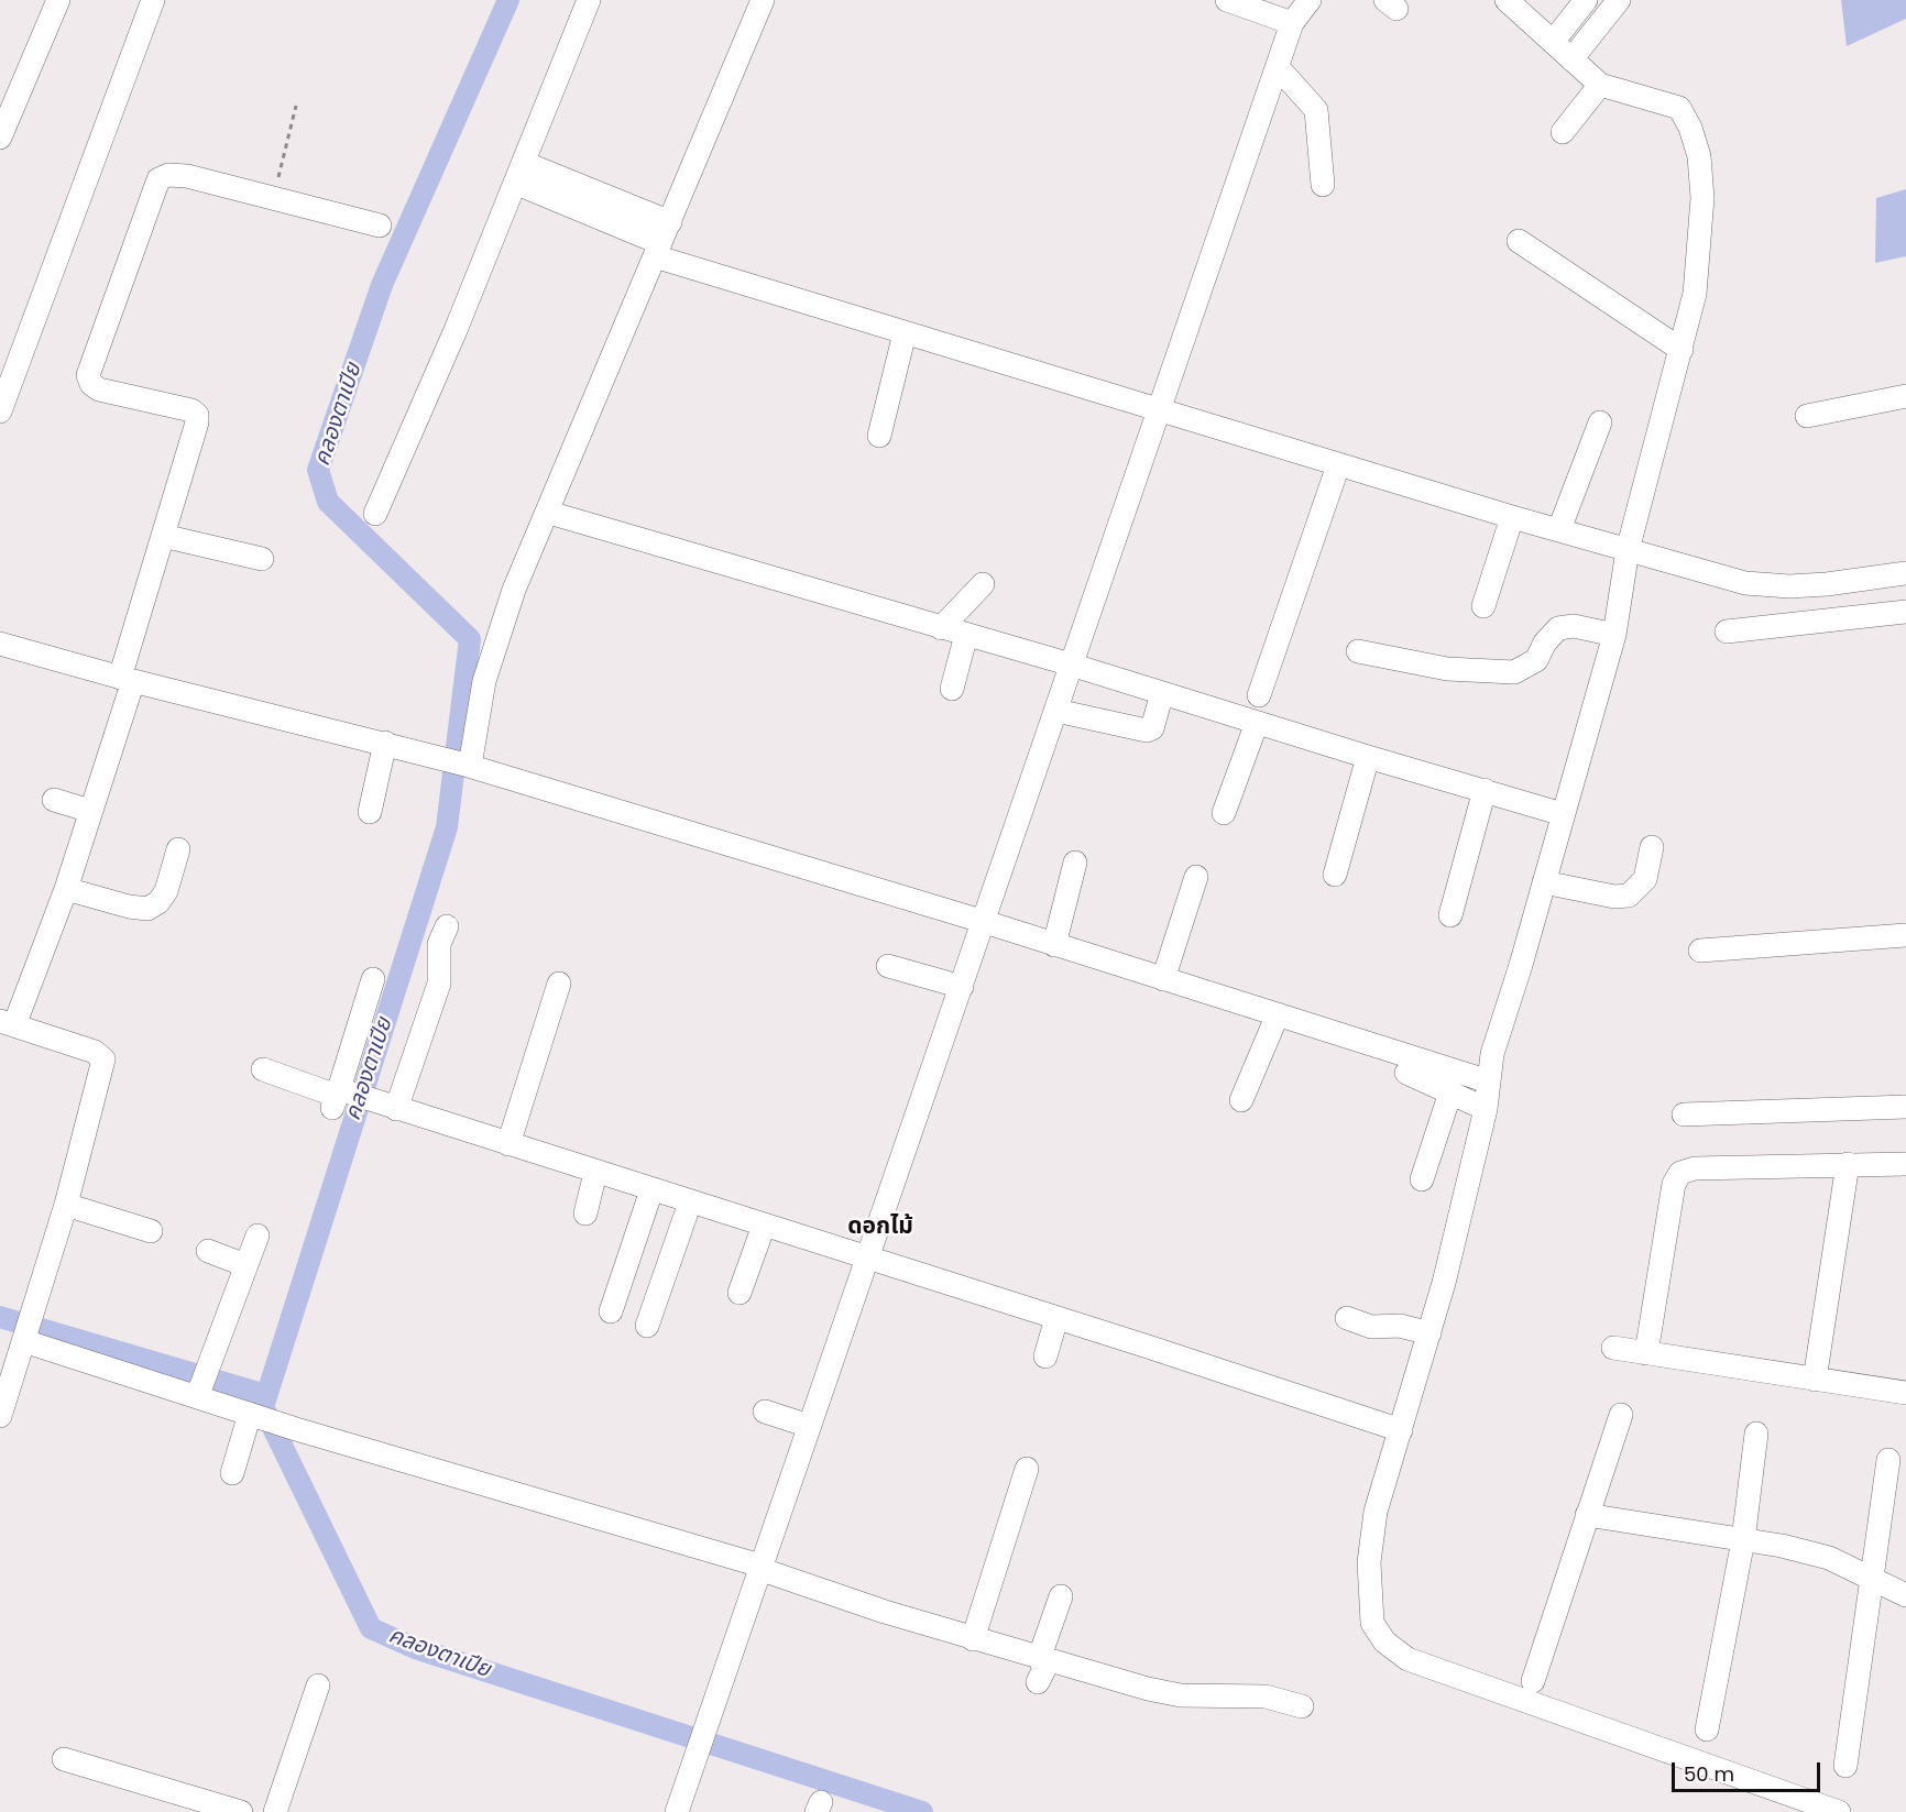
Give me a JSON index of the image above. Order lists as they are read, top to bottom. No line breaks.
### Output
{"districts":["ดอกไม้"],"water":["คลองตาเปีย"],"scale_bar":"50 m"}
